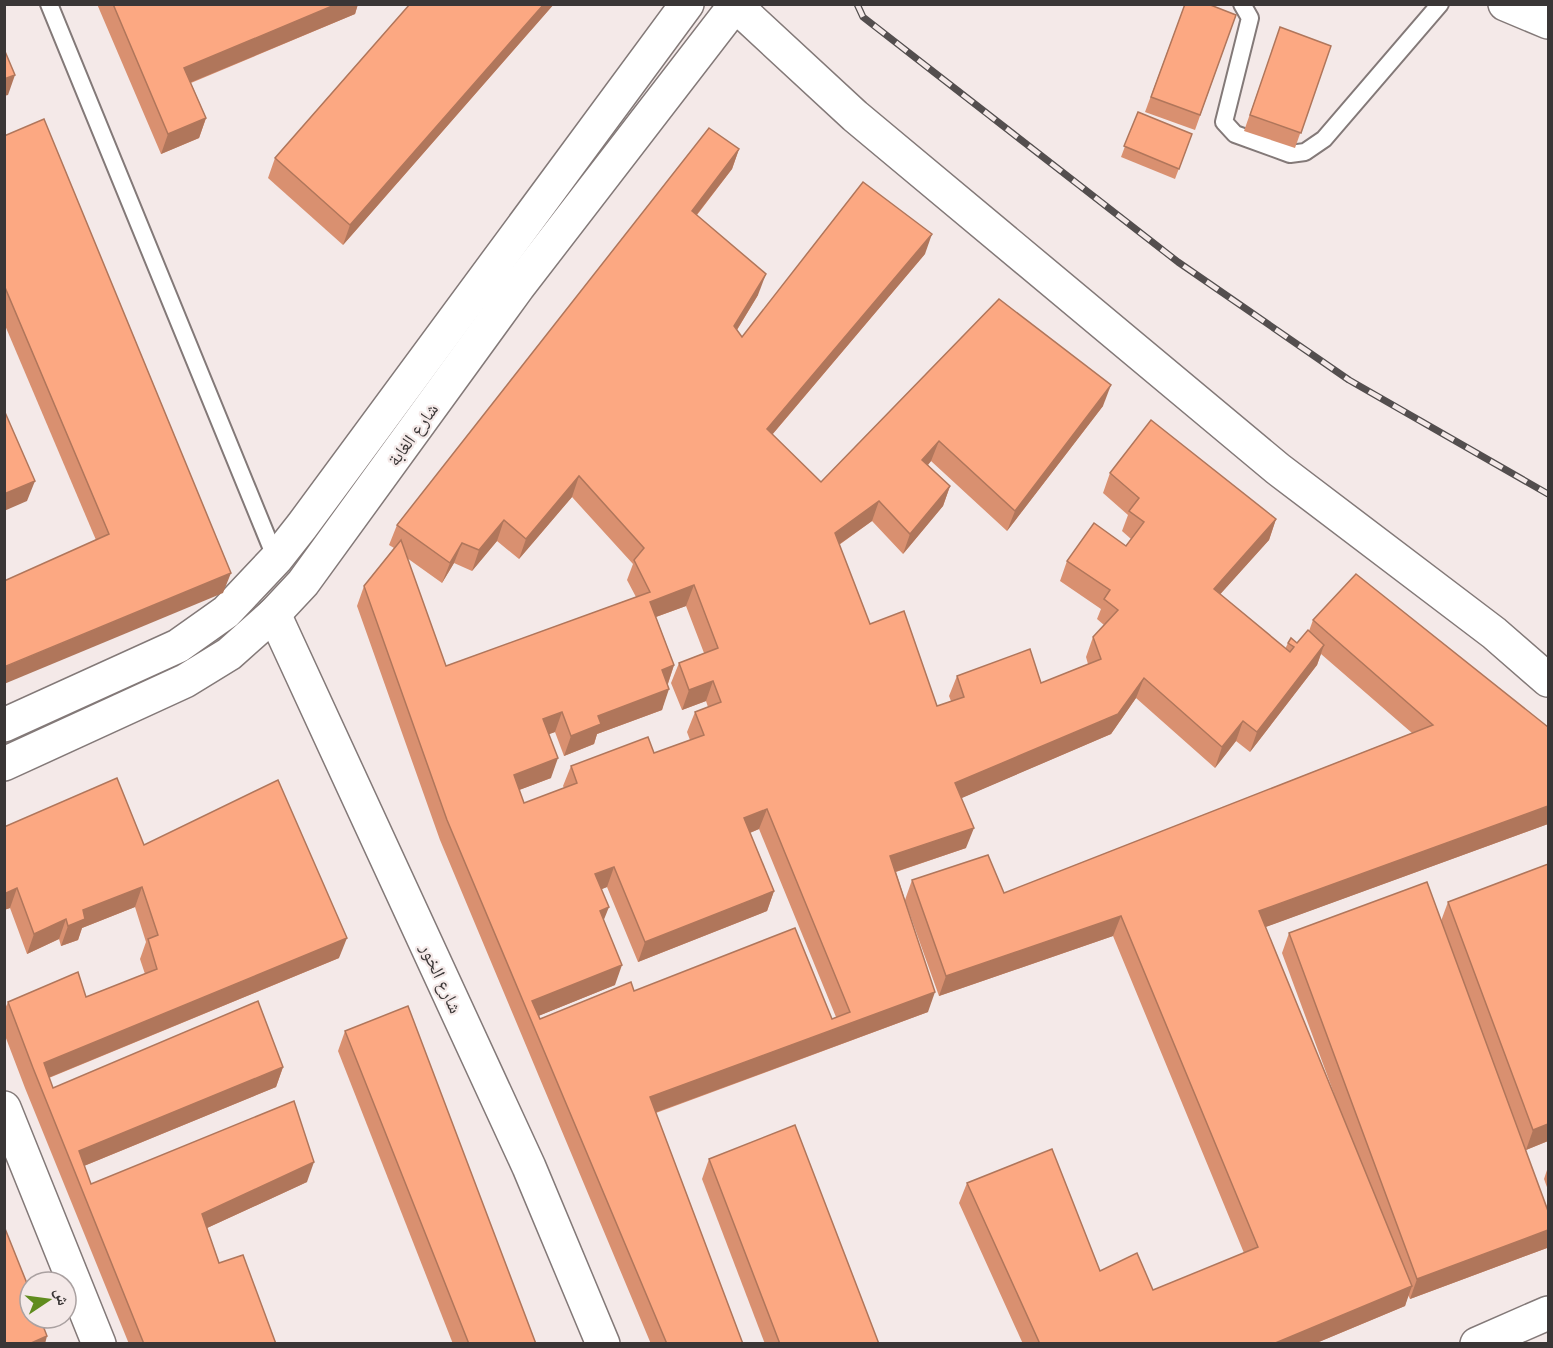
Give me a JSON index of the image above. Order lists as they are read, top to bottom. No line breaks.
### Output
{"streets":{"street":["شارع الغابة","شارع الخور"]},"crossings":[["شارع الغابة","شارع الخور"]],"north":"right"}
